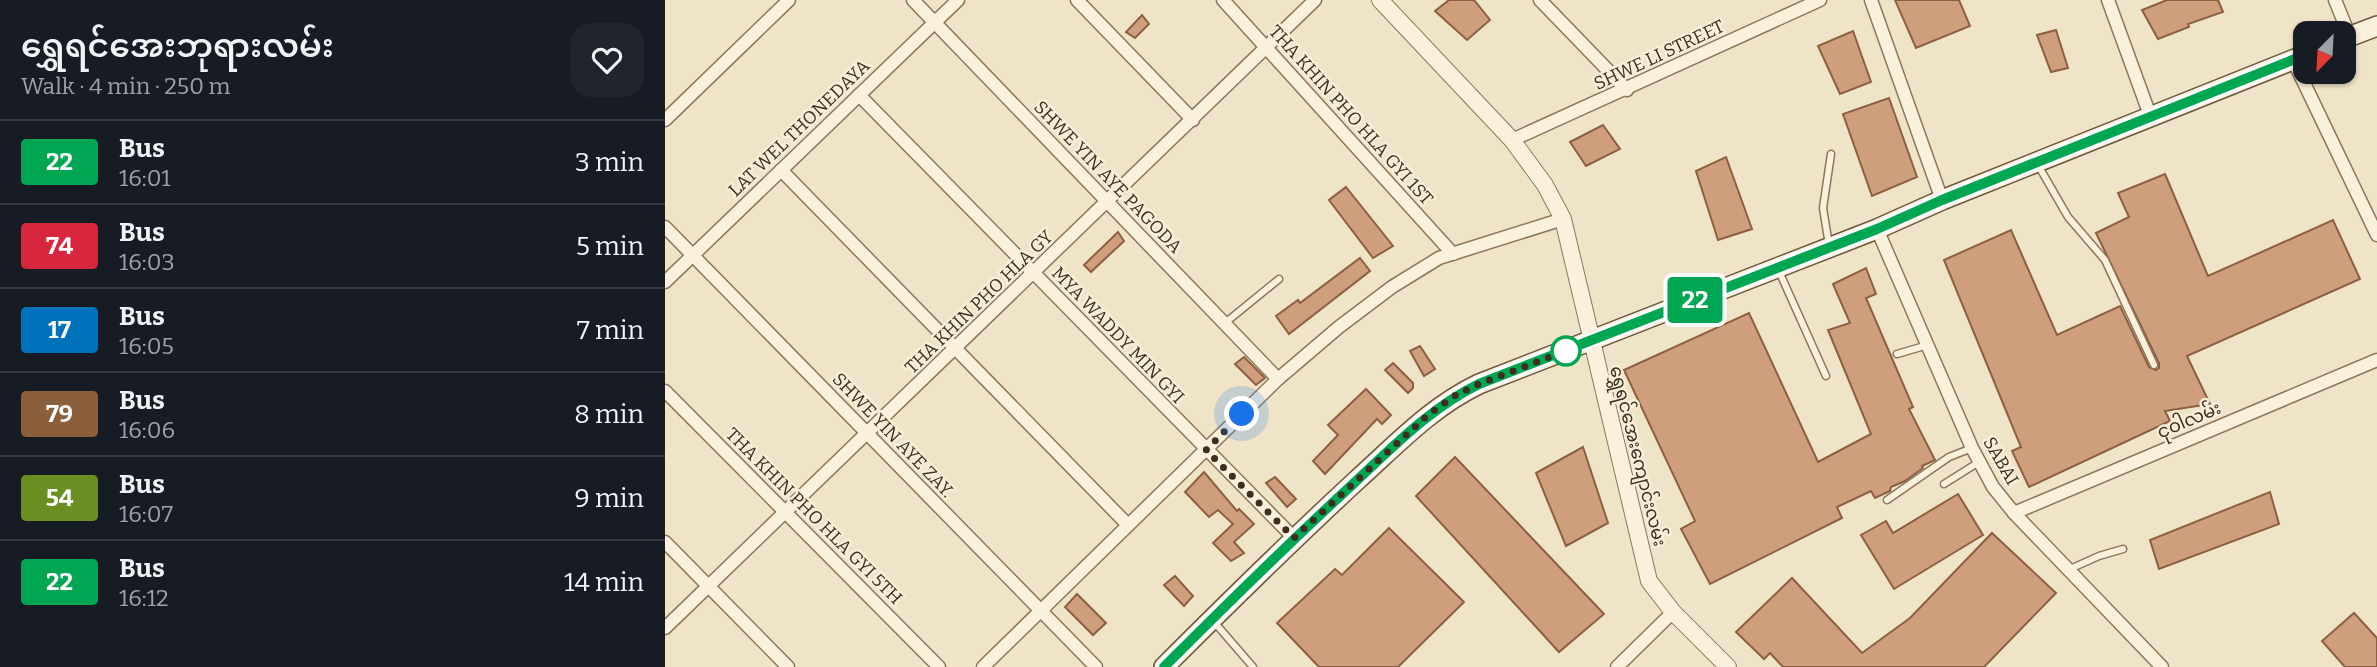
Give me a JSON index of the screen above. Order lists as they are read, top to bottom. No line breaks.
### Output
{"streets":{"street":["SHWE LI STREET","THA KHIN PHO HLA GYI 1ST","LAT WEL THONEDAYA","SHWE YIN AYE PAGODA","THA KHIN PHO HLA GY","MYA WADDY MIN GYI","ငုဝါလမ်း","SHWE YIN AYE ZAY.","ရွှေရင်အေးကျောင်းလမ်း","SABAI","THA KHIN PHO HLA GYI 5TH"]},"crossings":[["SHWE LI STREET","ရွှေရင်အေးကျောင်းလမ်း"],["THA KHIN PHO HLA GYI 1ST","THA KHIN PHO HLA GY"],["LAT WEL THONEDAYA","SHWE YIN AYE PAGODA"],["LAT WEL THONEDAYA","MYA WADDY MIN GYI"],["LAT WEL THONEDAYA","SHWE YIN AYE ZAY."],["SHWE YIN AYE PAGODA","THA KHIN PHO HLA GY"],["THA KHIN PHO HLA GY","MYA WADDY MIN GYI"],["THA KHIN PHO HLA GY","SHWE YIN AYE ZAY."],["THA KHIN PHO HLA GY","THA KHIN PHO HLA GYI 5TH"],["ငုဝါလမ်း","SABAI"]],"lines":["bus line 22"],"north":"bottom left","page":{"heading":["ရွှေရင်အေးဘုရားလမ်း","Walk · 4 min · 250 m"],"on_map":"22","list":[{"mark":"22","name":"Bus","note":"16:01","value":"3 min"},{"mark":"74","name":"Bus","note":"16:03","value":"5 min"},{"mark":"17","name":"Bus","note":"16:05","value":"7 min"},{"mark":"79","name":"Bus","note":"16:06","value":"8 min"},{"mark":"54","name":"Bus","note":"16:07","value":"9 min"},{"mark":"22","name":"Bus","note":"16:12","value":"14 min"}]}}
